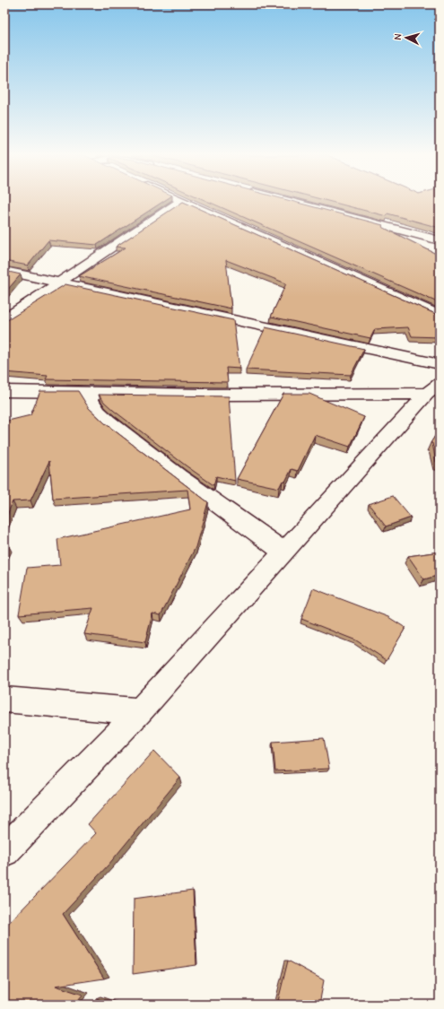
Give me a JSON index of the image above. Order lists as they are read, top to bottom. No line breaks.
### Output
{"north":"left"}
